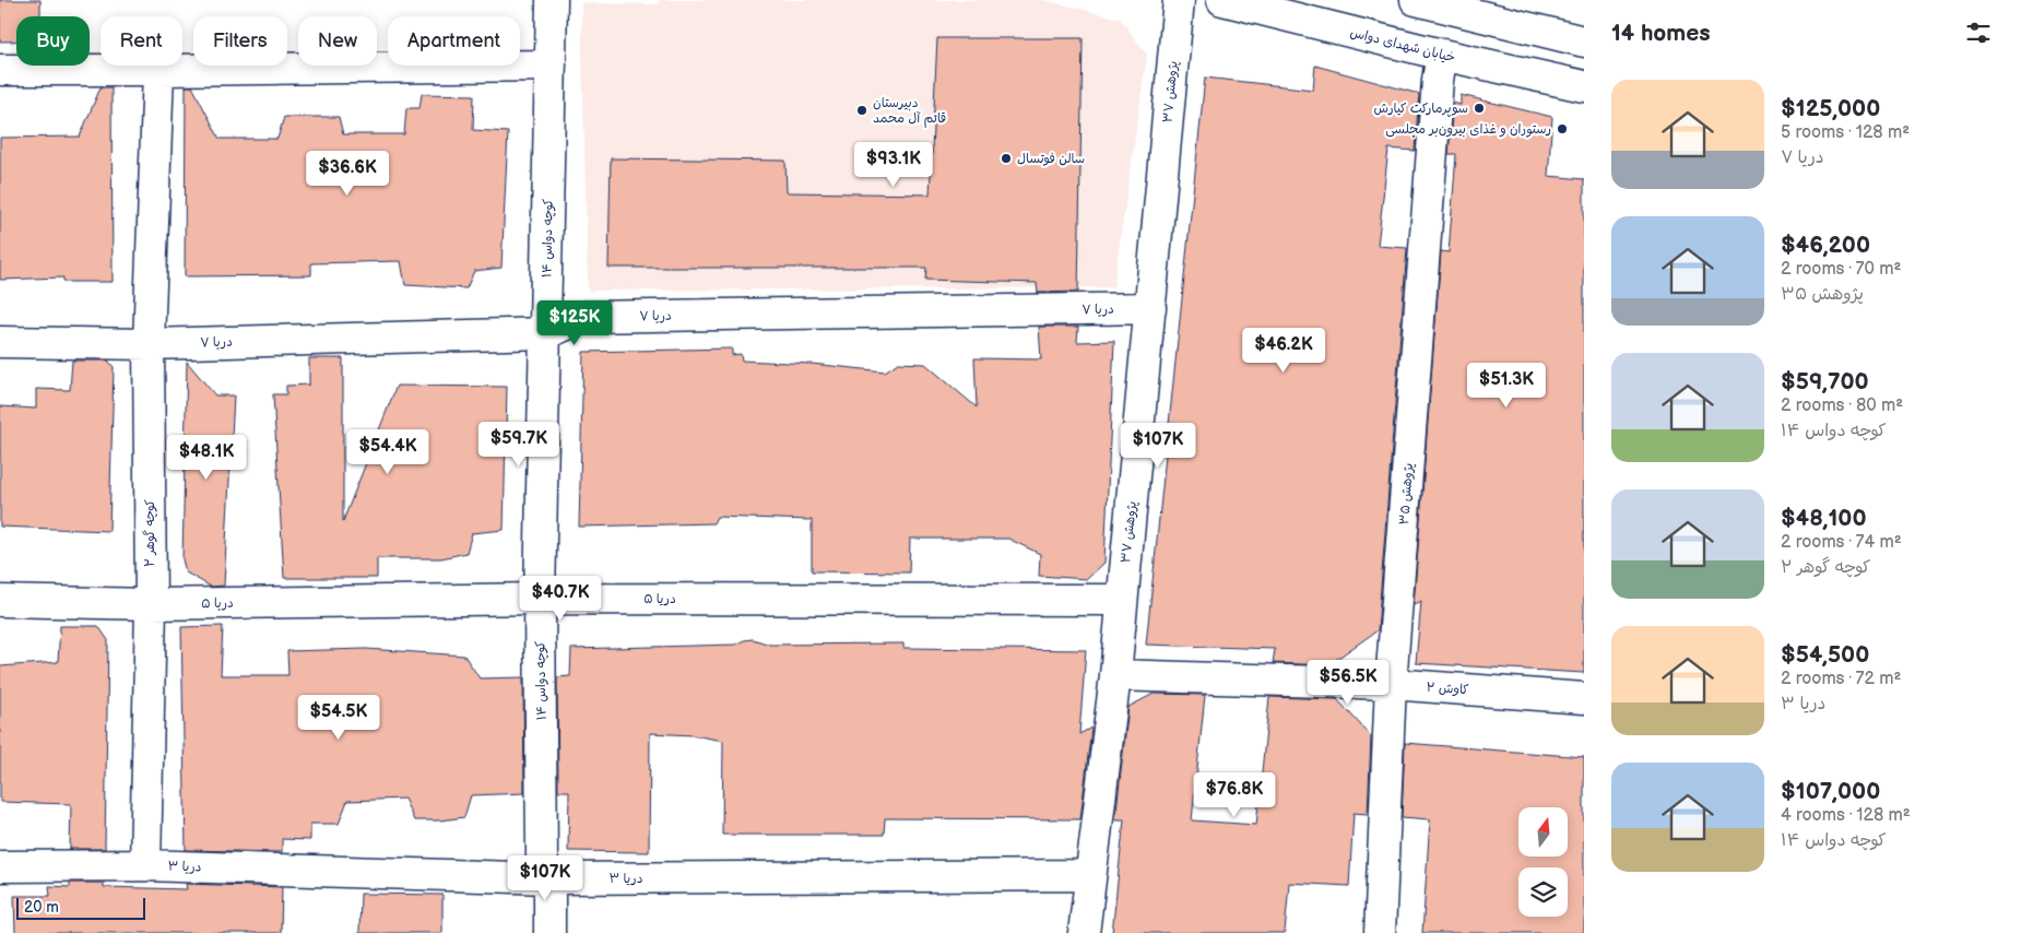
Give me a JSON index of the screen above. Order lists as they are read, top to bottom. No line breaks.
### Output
{"streets":{"street":["خیابان شهدای دواس","پژوهش ۳۷","کوچه دواس ۱۴","دریا ۷","پژوهش ۳۵","کوچه گوهر ۲","دریا ۵","کاوش ۲","دریا ۳"]},"crossings":[["خیابان شهدای دواس","پژوهش ۳۵"],["پژوهش ۳۷","دریا ۷"],["پژوهش ۳۷","دریا ۵"],["پژوهش ۳۷","کاوش ۲"],["پژوهش ۳۷","دریا ۳"],["کوچه دواس ۱۴","دریا ۷"],["کوچه دواس ۱۴","دریا ۵"],["کوچه دواس ۱۴","دریا ۳"],["دریا ۷","کوچه گوهر ۲"],["پژوهش ۳۵","کاوش ۲"],["کوچه گوهر ۲","دریا ۵"],["کوچه گوهر ۲","دریا ۳"]],"places":["سوپرمارکت کیارش","دبیرستان قائم آل محمد","رستوران و غذای بیرون‌بر مجلسی","سالن فوتسال"],"scale_bar":"20 m","north":"top","page":{"heading":"14 homes","chip":["Buy","Rent","Filters","New","Apartment"],"list":[{"name":"$125,000","note":"5 rooms · 128 m² · دریا ۷"},{"name":"$46,200","note":"2 rooms · 70 m² · پژوهش ۳۵"},{"name":"$59,700","note":"2 rooms · 80 m² · کوچه دواس ۱۴"},{"name":"$48,100","note":"2 rooms · 74 m² · کوچه گوهر ۲"},{"name":"$54,500","note":"2 rooms · 72 m² · دریا ۳"},{"name":"$107,000","note":"4 rooms · 128 m² · کوچه دواس ۱۴"}],"price":["$93.1K","$36.6K","$125K","$46.2K","$51.3K","$59.7K","$107K","$54.4K","$48.1K","$40.7K","$56.5K","$54.5K","$76.8K","$107K"],"scale":"20 m"}}
